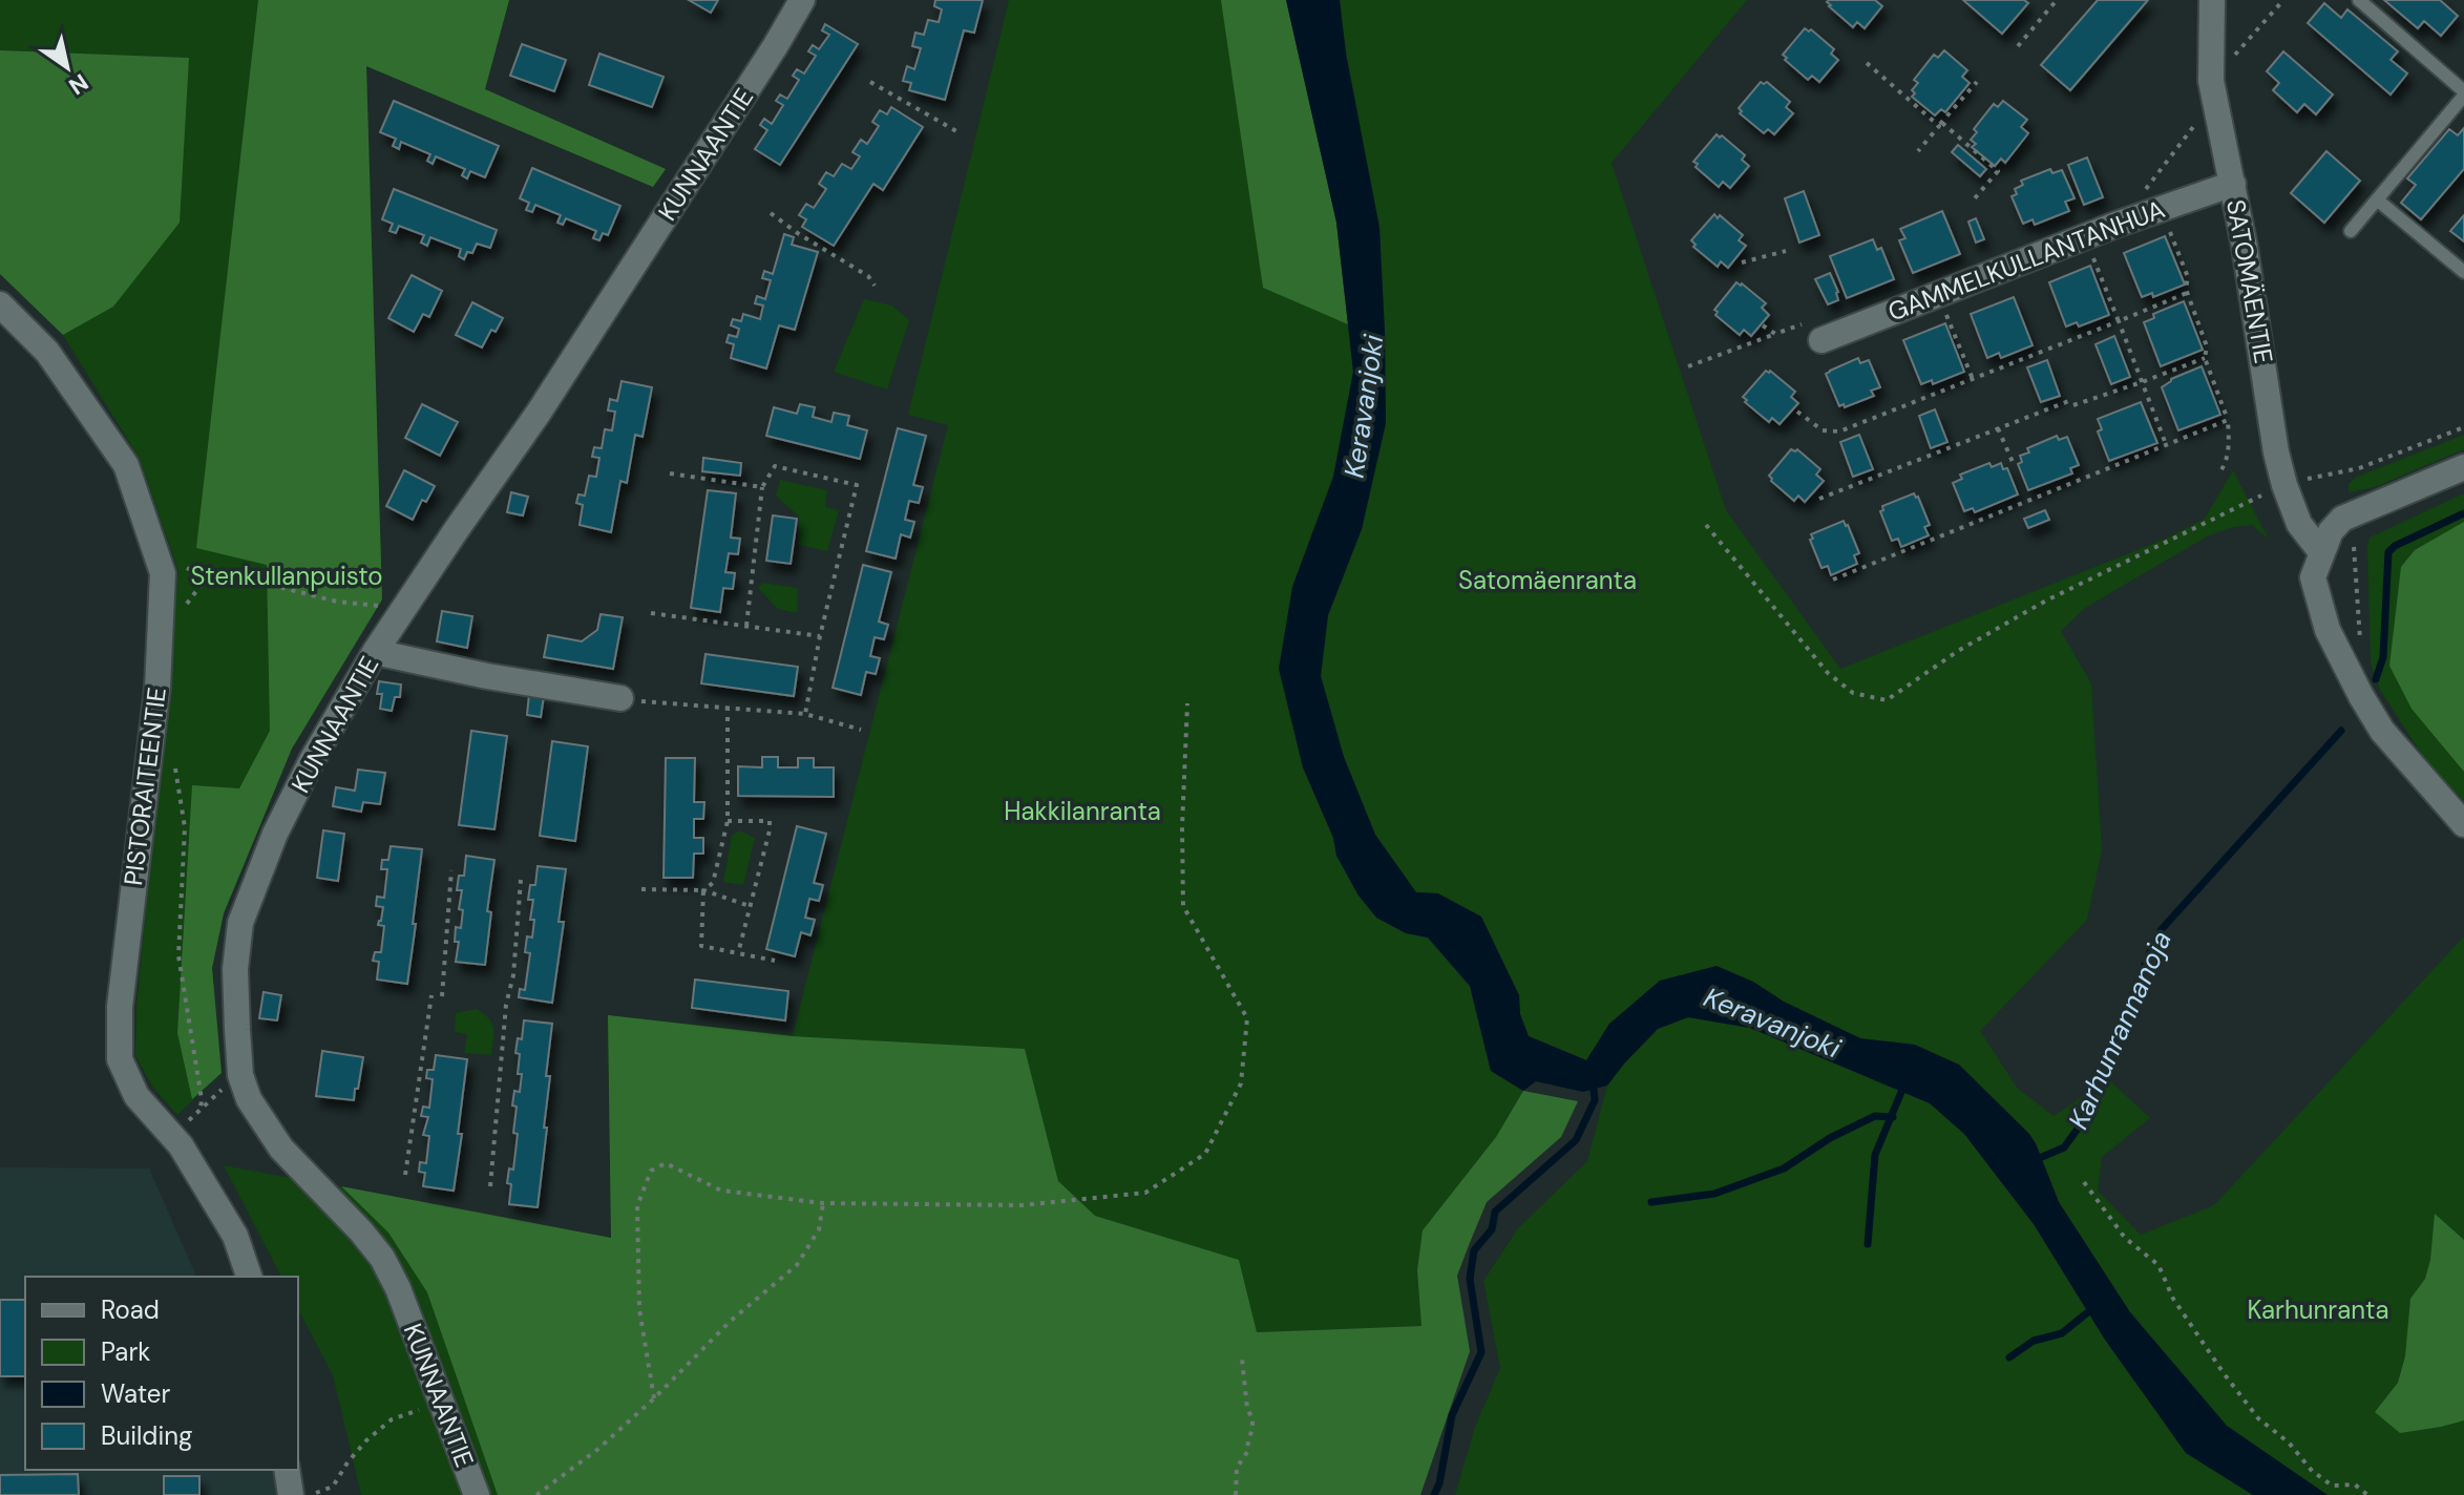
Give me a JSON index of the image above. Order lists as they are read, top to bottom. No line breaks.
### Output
{"streets":{"street":["KUNNAANTIE","GAMMELKULLANTANHUA","SATOMÄENTIE","PISTORAITEENTIE"]},"crossings":[["GAMMELKULLANTANHUA","SATOMÄENTIE"]],"water":["Keravanjoki","Karhunrannanoja"],"parks":["Stenkullanpuisto","Satomäenranta","Hakkilanranta","Karhunranta"],"legend":["Road","Park","Water","Building"],"north":"bottom right"}
